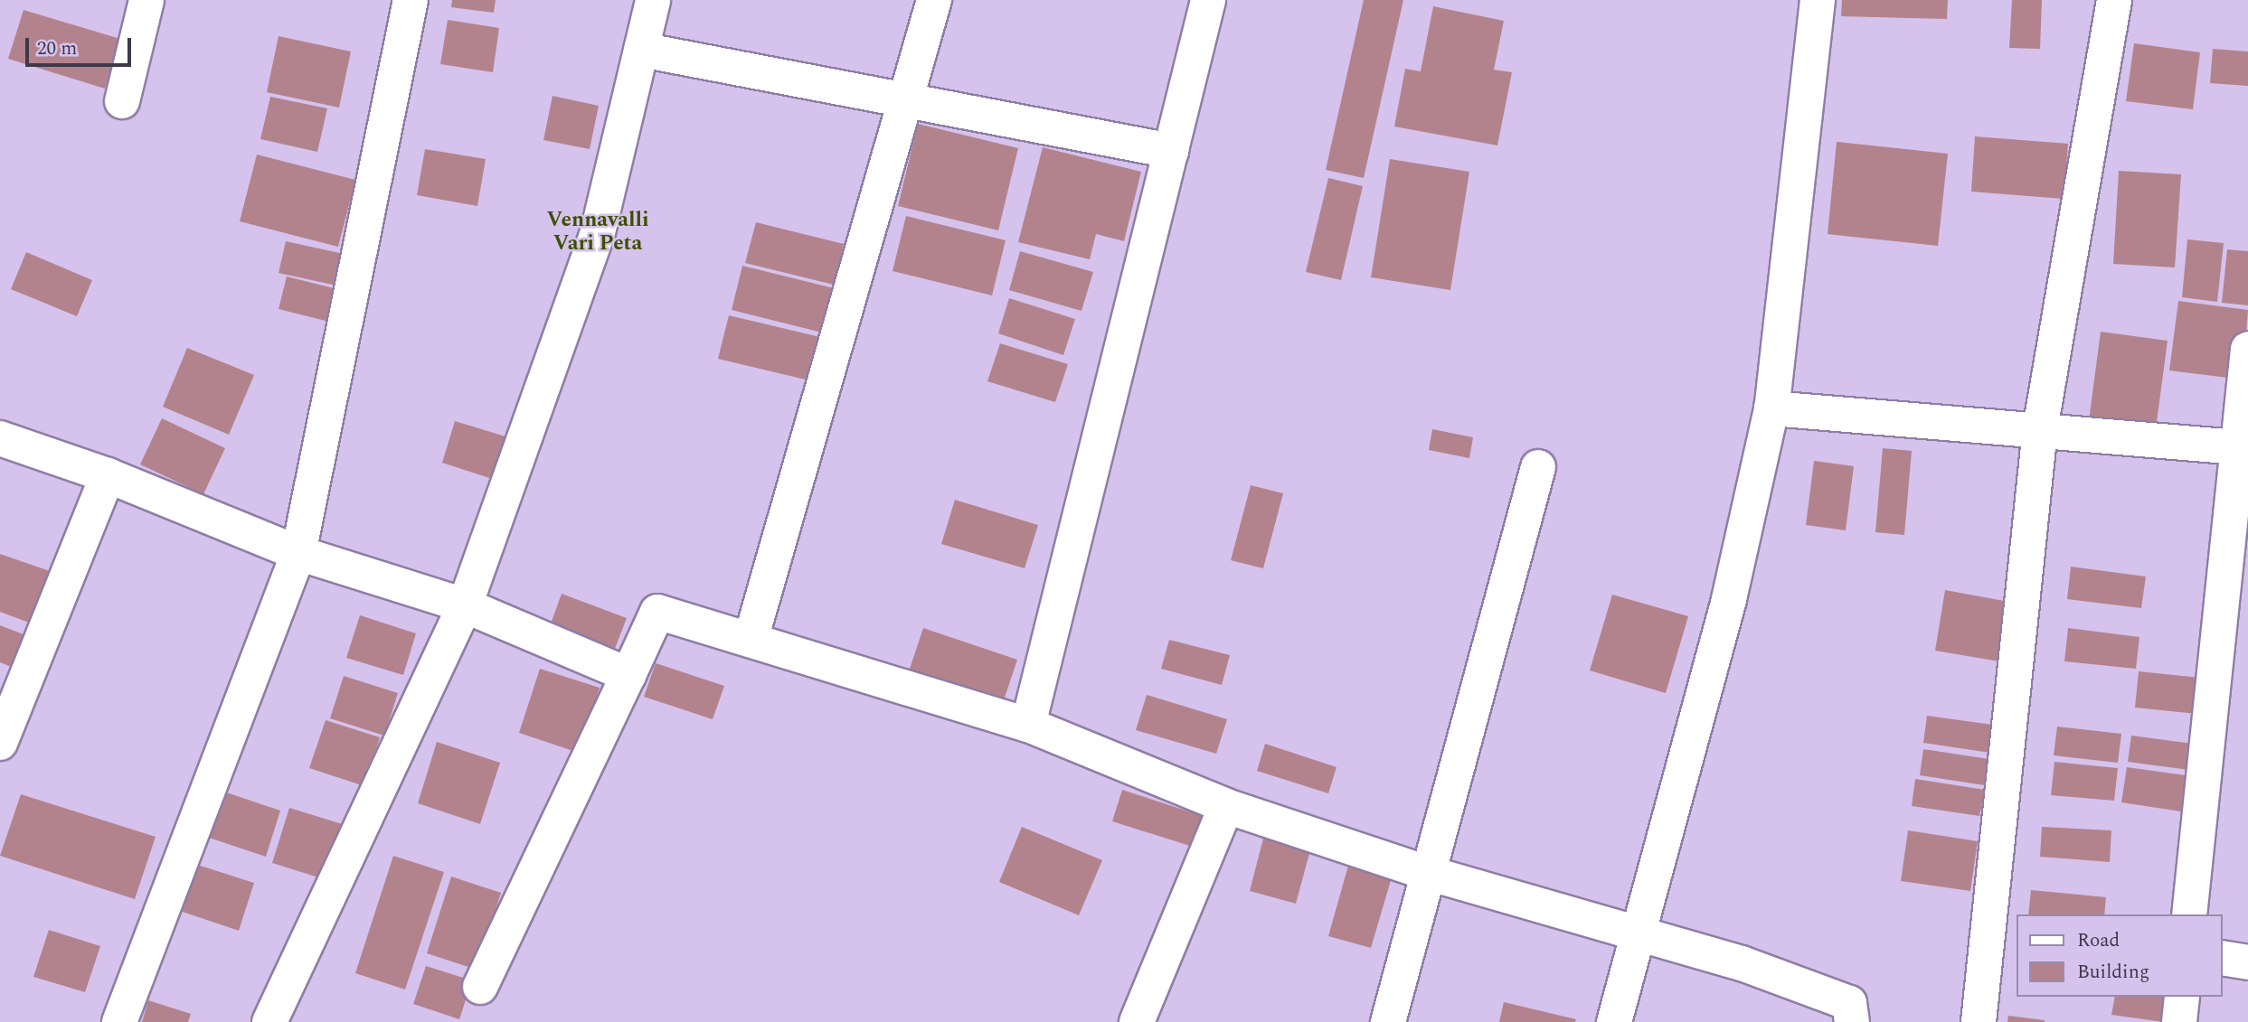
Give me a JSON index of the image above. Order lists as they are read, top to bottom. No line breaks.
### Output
{"districts":["Vennavalli Vari Peta"],"legend":["Road","Building"],"scale_bar":"20 m"}
